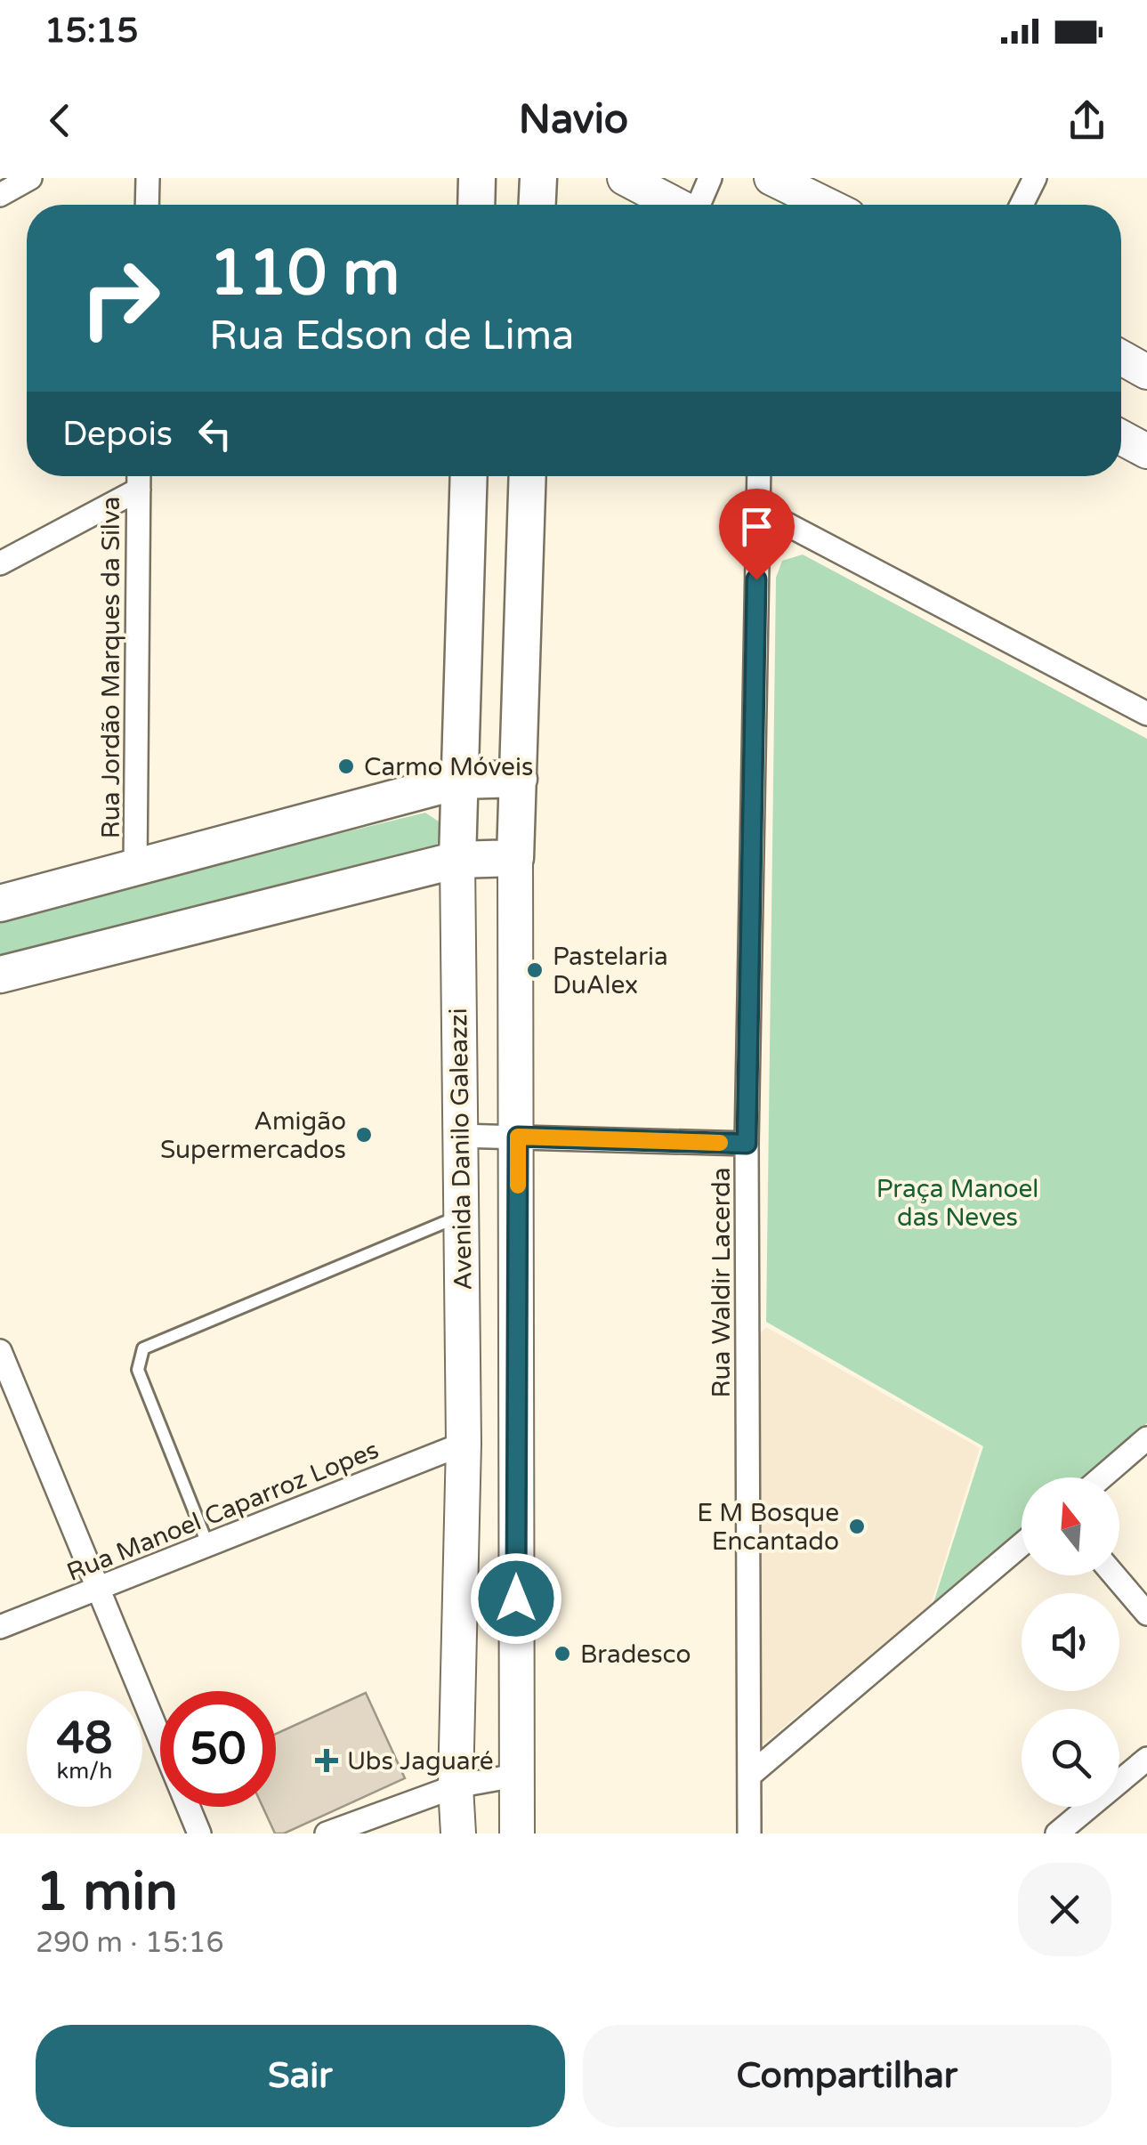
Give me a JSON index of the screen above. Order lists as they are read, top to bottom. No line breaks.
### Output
{"streets":{"main road":["Avenida Danilo Galeazzi"],"street":["Rua Jordão Marques da Silva","Rua Waldir Lacerda","Rua Manoel Caparroz Lopes"]},"crossings":[["Avenida Danilo Galeazzi","Rua Manoel Caparroz Lopes"]],"parks":["Praça Manoel das Neves"],"places":{"other":["Carmo Móveis","Pastelaria DuAlex","Amigão Supermercados","E M Bosque Encantado","Bradesco"],"health":["Ubs Jaguaré"]},"north":"top","page":{"status":"15:15","header":"Navio","turn":["110 m","Rua Edson de Lima"],"then":"Depois","speed":"48 km/h","limit":"50","heading":["1 min","290 m · 15:16"],"buttons":["Sair","Compartilhar"]}}
